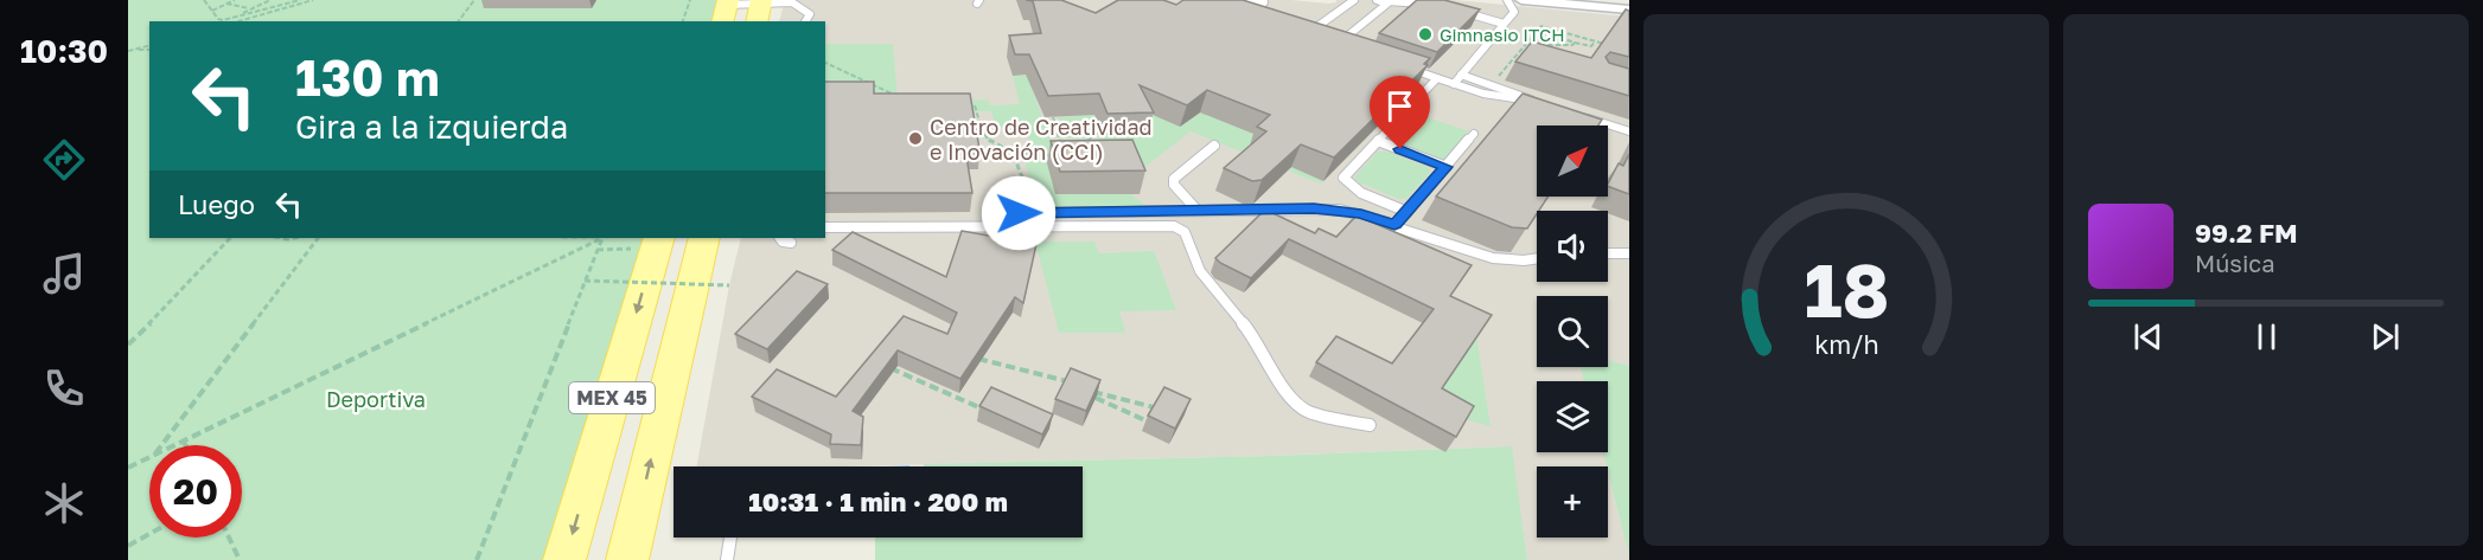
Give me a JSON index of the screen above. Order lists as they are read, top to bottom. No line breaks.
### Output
{"streets":{"main road":["MEX 45"]},"parks":["Deportiva"],"places":["Gimnasio ITCH","Centro de Creatividad e Inovación (CCI)"],"north":"top right","page":{"tabs":"10:30","turn":["130 m","Gira a la izquierda"],"map_buttons":"+","then":"Luego","song":["99.2 FM","Música"],"limit":"20","trip":"10:31 · 1 min · 200 m","gauge":["18","km/h"]}}
